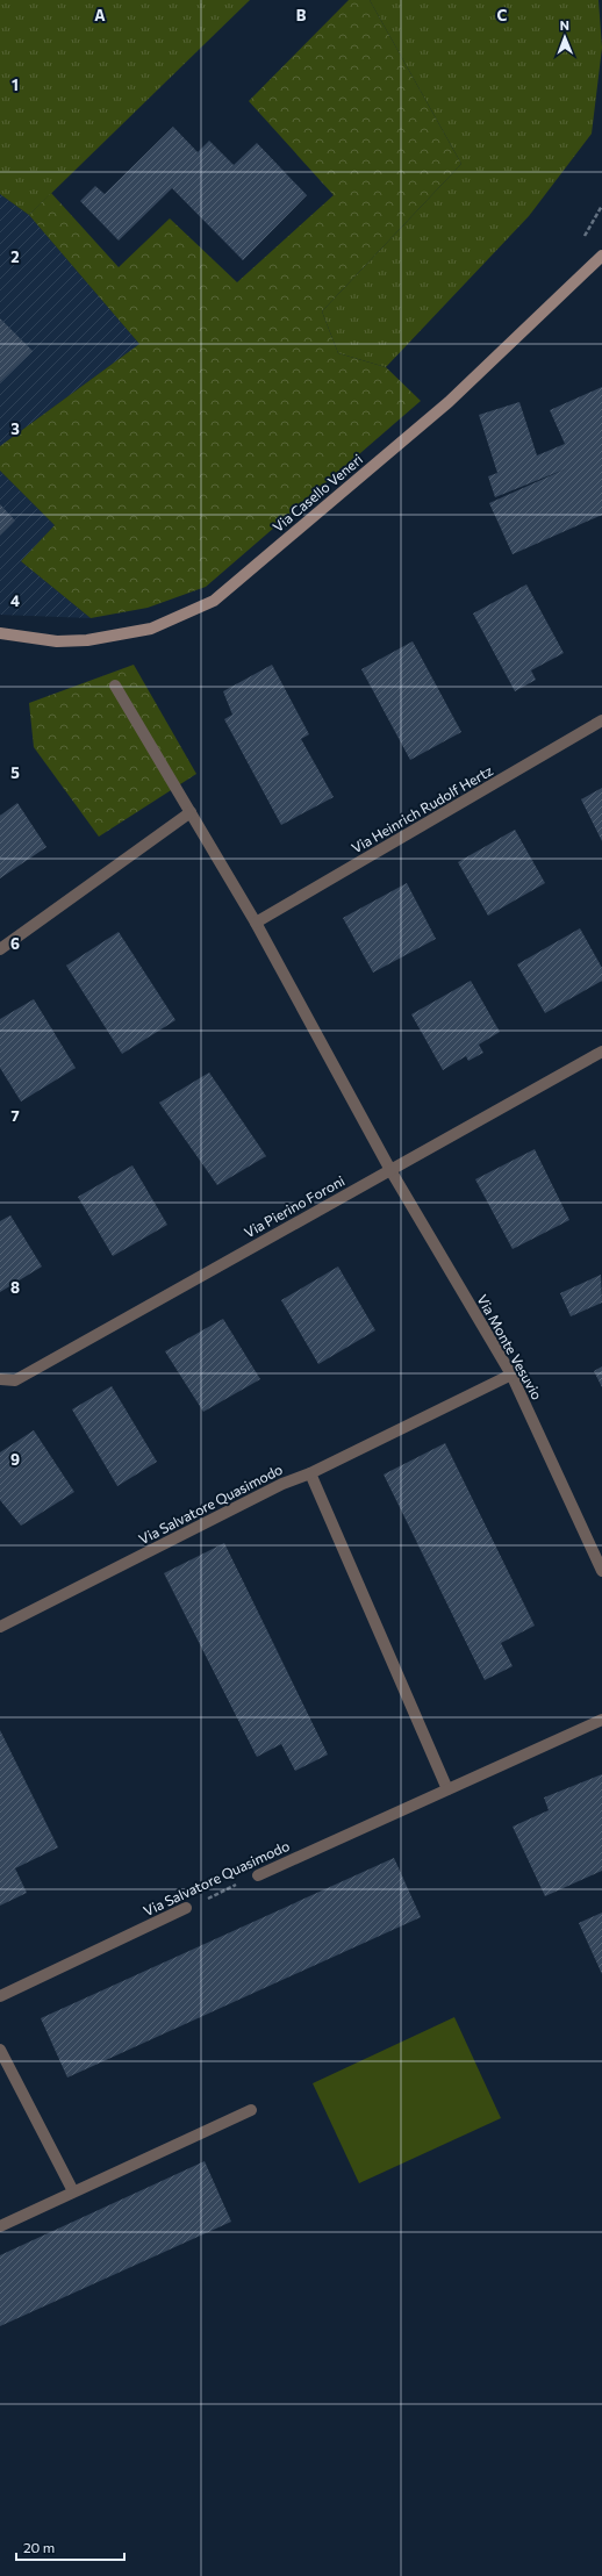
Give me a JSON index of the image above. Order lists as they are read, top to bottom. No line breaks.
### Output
{"streets":{"street":["Via Casello Veneri","Via Heinrich Rudolf Hertz","Via Pierino Foroni","Via Monte Vesuvio","Via Salvatore Quasimodo"]},"crossings":[["Via Pierino Foroni","Via Monte Vesuvio"],["Via Monte Vesuvio","Via Salvatore Quasimodo"]],"scale_bar":"20 m","north":"top","grid":{"columns":["A","B","C"],"rows":["1","2","3","4","5","6","7","8","9"]}}
